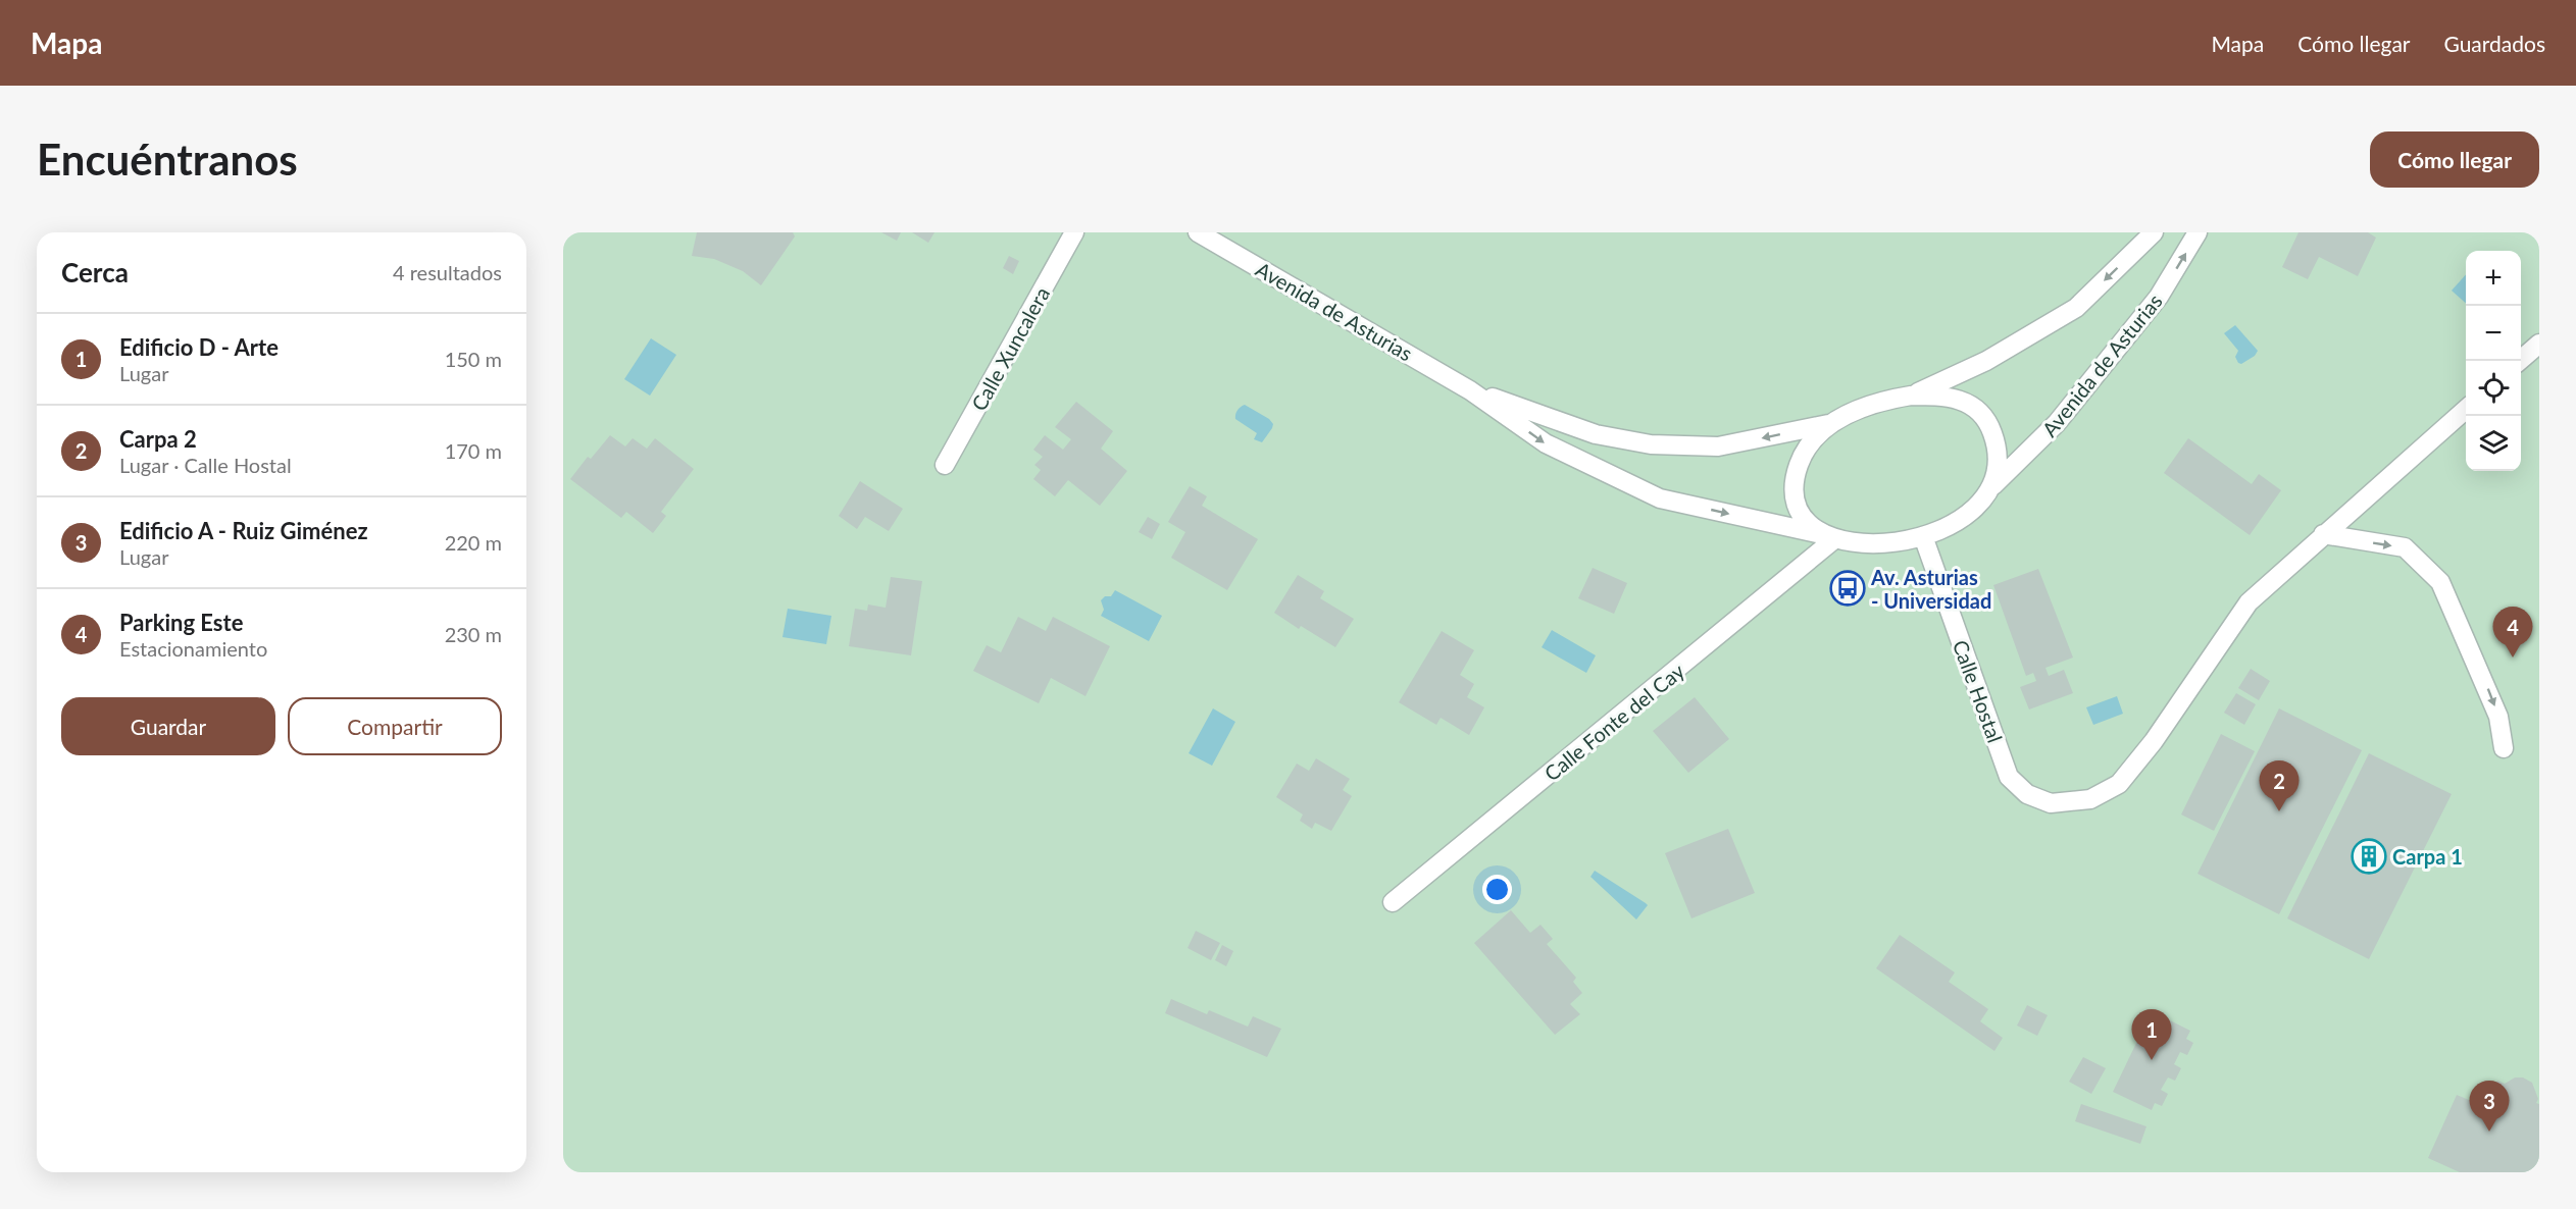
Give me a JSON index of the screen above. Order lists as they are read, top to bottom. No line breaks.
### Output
{"streets":{"street":["Avenida de Asturias","Calle Xuncalera","Calle Hostal","Calle Fonte del Cay"]},"crossings":[["Avenida de Asturias","Calle Hostal"],["Avenida de Asturias","Calle Fonte del Cay"],["Calle Hostal","Calle Fonte del Cay"]],"places":{"bus stop":["Av. Asturias - Universidad"],"building":["Carpa 1"]},"page":{"header":"Mapa","nav":["Mapa","Cómo llegar","Guardados"],"buttons":["Cómo llegar",["Guardar","Compartir"]],"title":"Encuéntranos","heading":["Cerca","4 resultados"],"map_buttons":["+","−"],"list":[{"mark":"1","name":"Edificio D - Arte","note":"Lugar","value":"150 m"},{"mark":"2","name":"Carpa 2","note":"Lugar · Calle Hostal","value":"170 m"},{"mark":"3","name":"Edificio A - Ruiz Giménez","note":"Lugar","value":"220 m"},{"mark":"4","name":"Parking Este","note":"Estacionamiento","value":"230 m"}],"pins":["4","2","1","3"]}}
